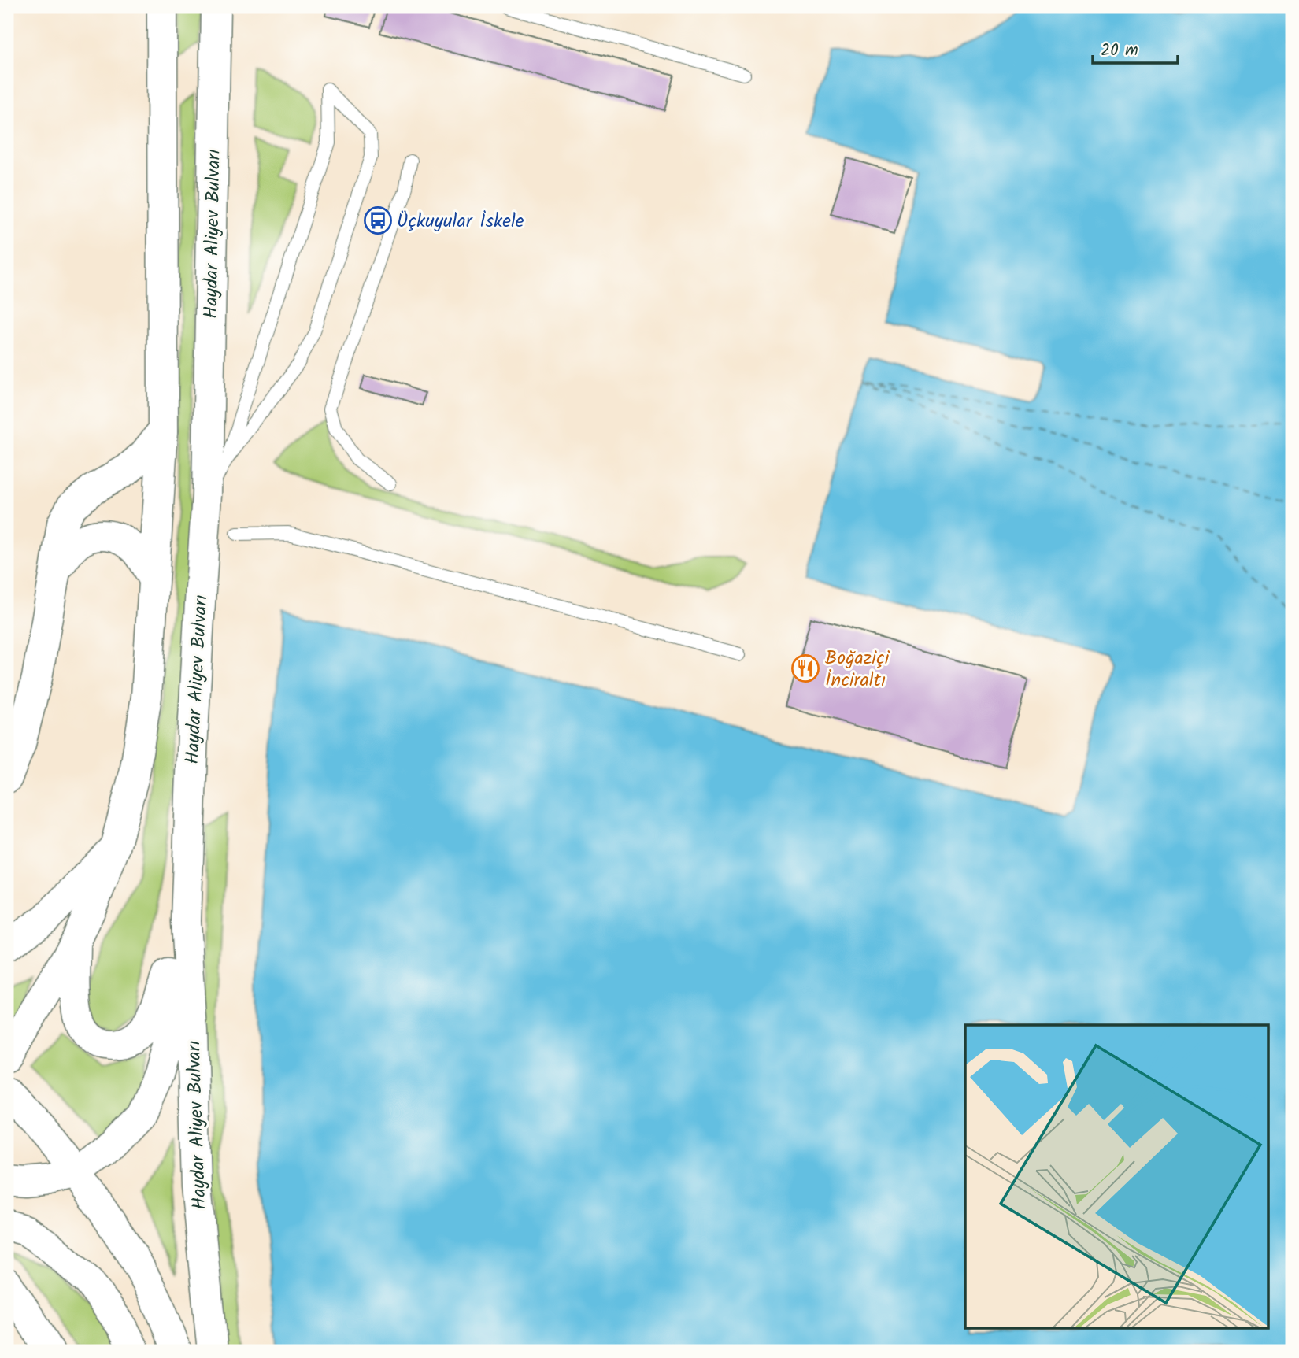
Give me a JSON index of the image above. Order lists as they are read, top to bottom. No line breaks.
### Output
{"streets":{"main road":["Haydar Aliyev Bulvarı"]},"places":{"bus stop":["Üçkuyular İskele"],"restaurant":["Boğaziçi İnciraltı"]},"scale_bar":"20 m"}
